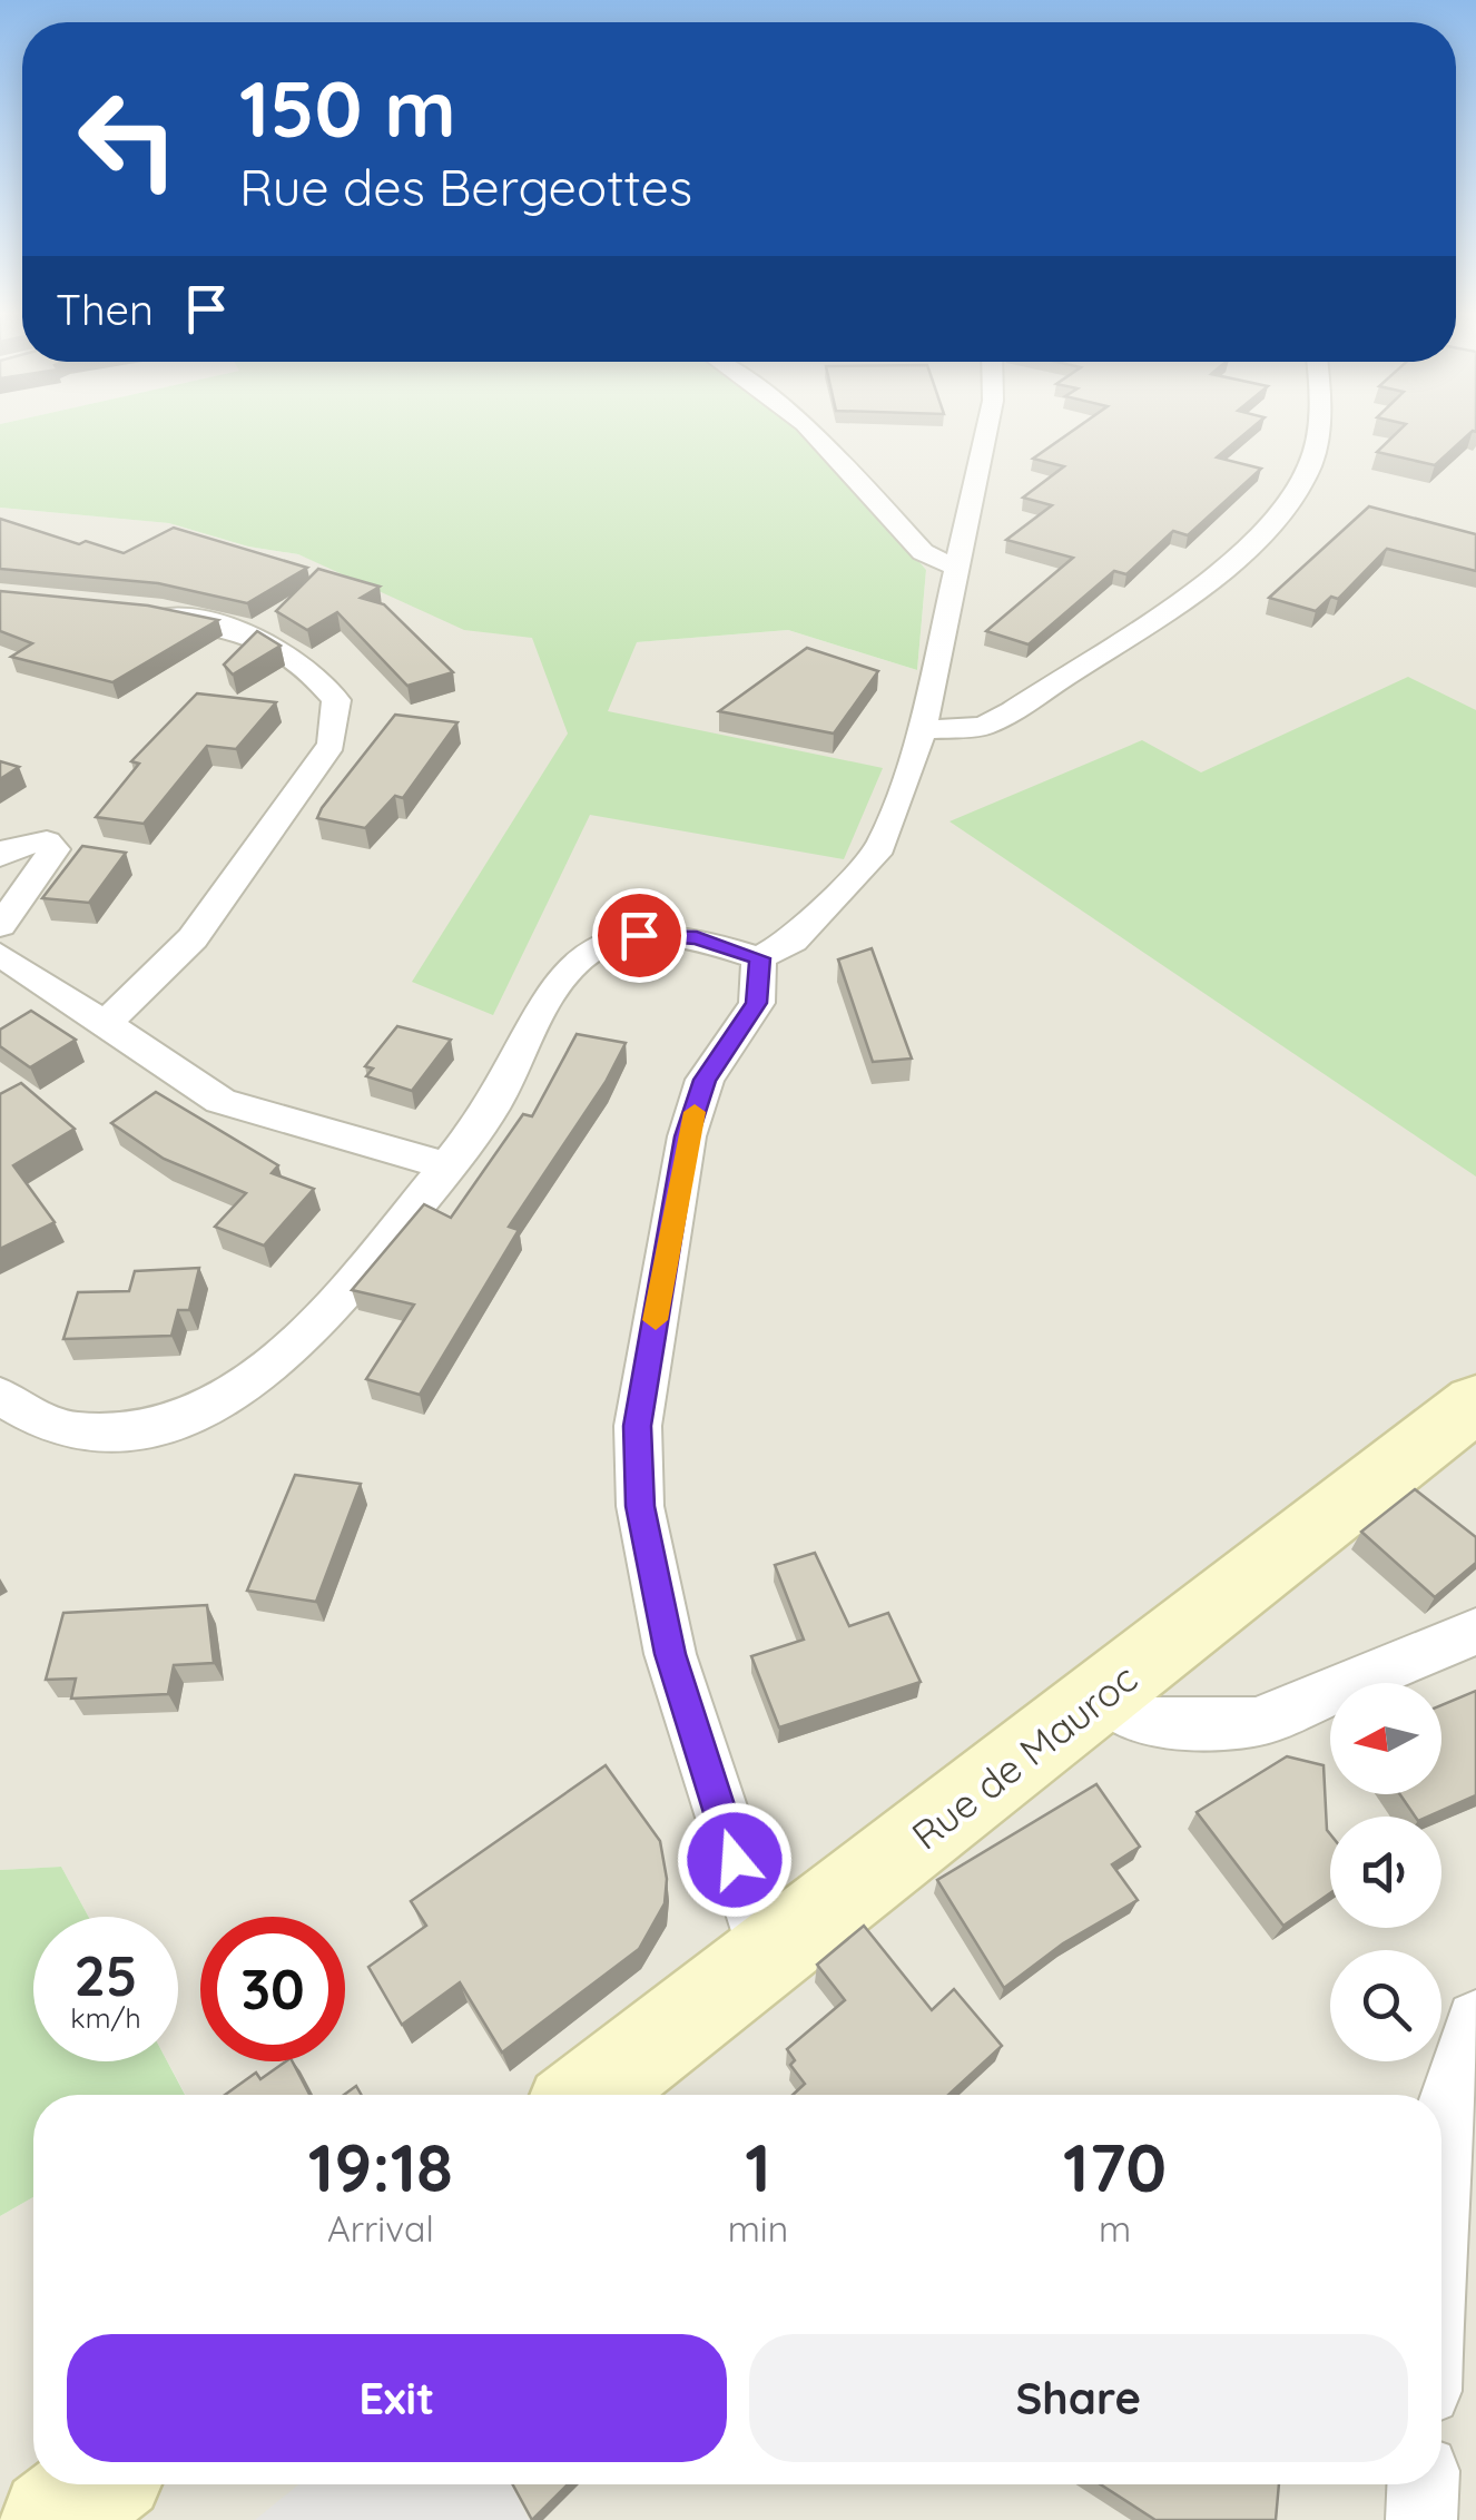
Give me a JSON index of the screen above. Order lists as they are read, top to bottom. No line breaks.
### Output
{"streets":{"street":["Rue de Mauroc"]},"north":"left","page":{"turn":["150 m","Rue des Bergeottes"],"then":"Then","speed":"25 km/h","limit":"30","eta":["19:18","Arrival","1","min","170","m"],"buttons":["Exit","Share"]}}
